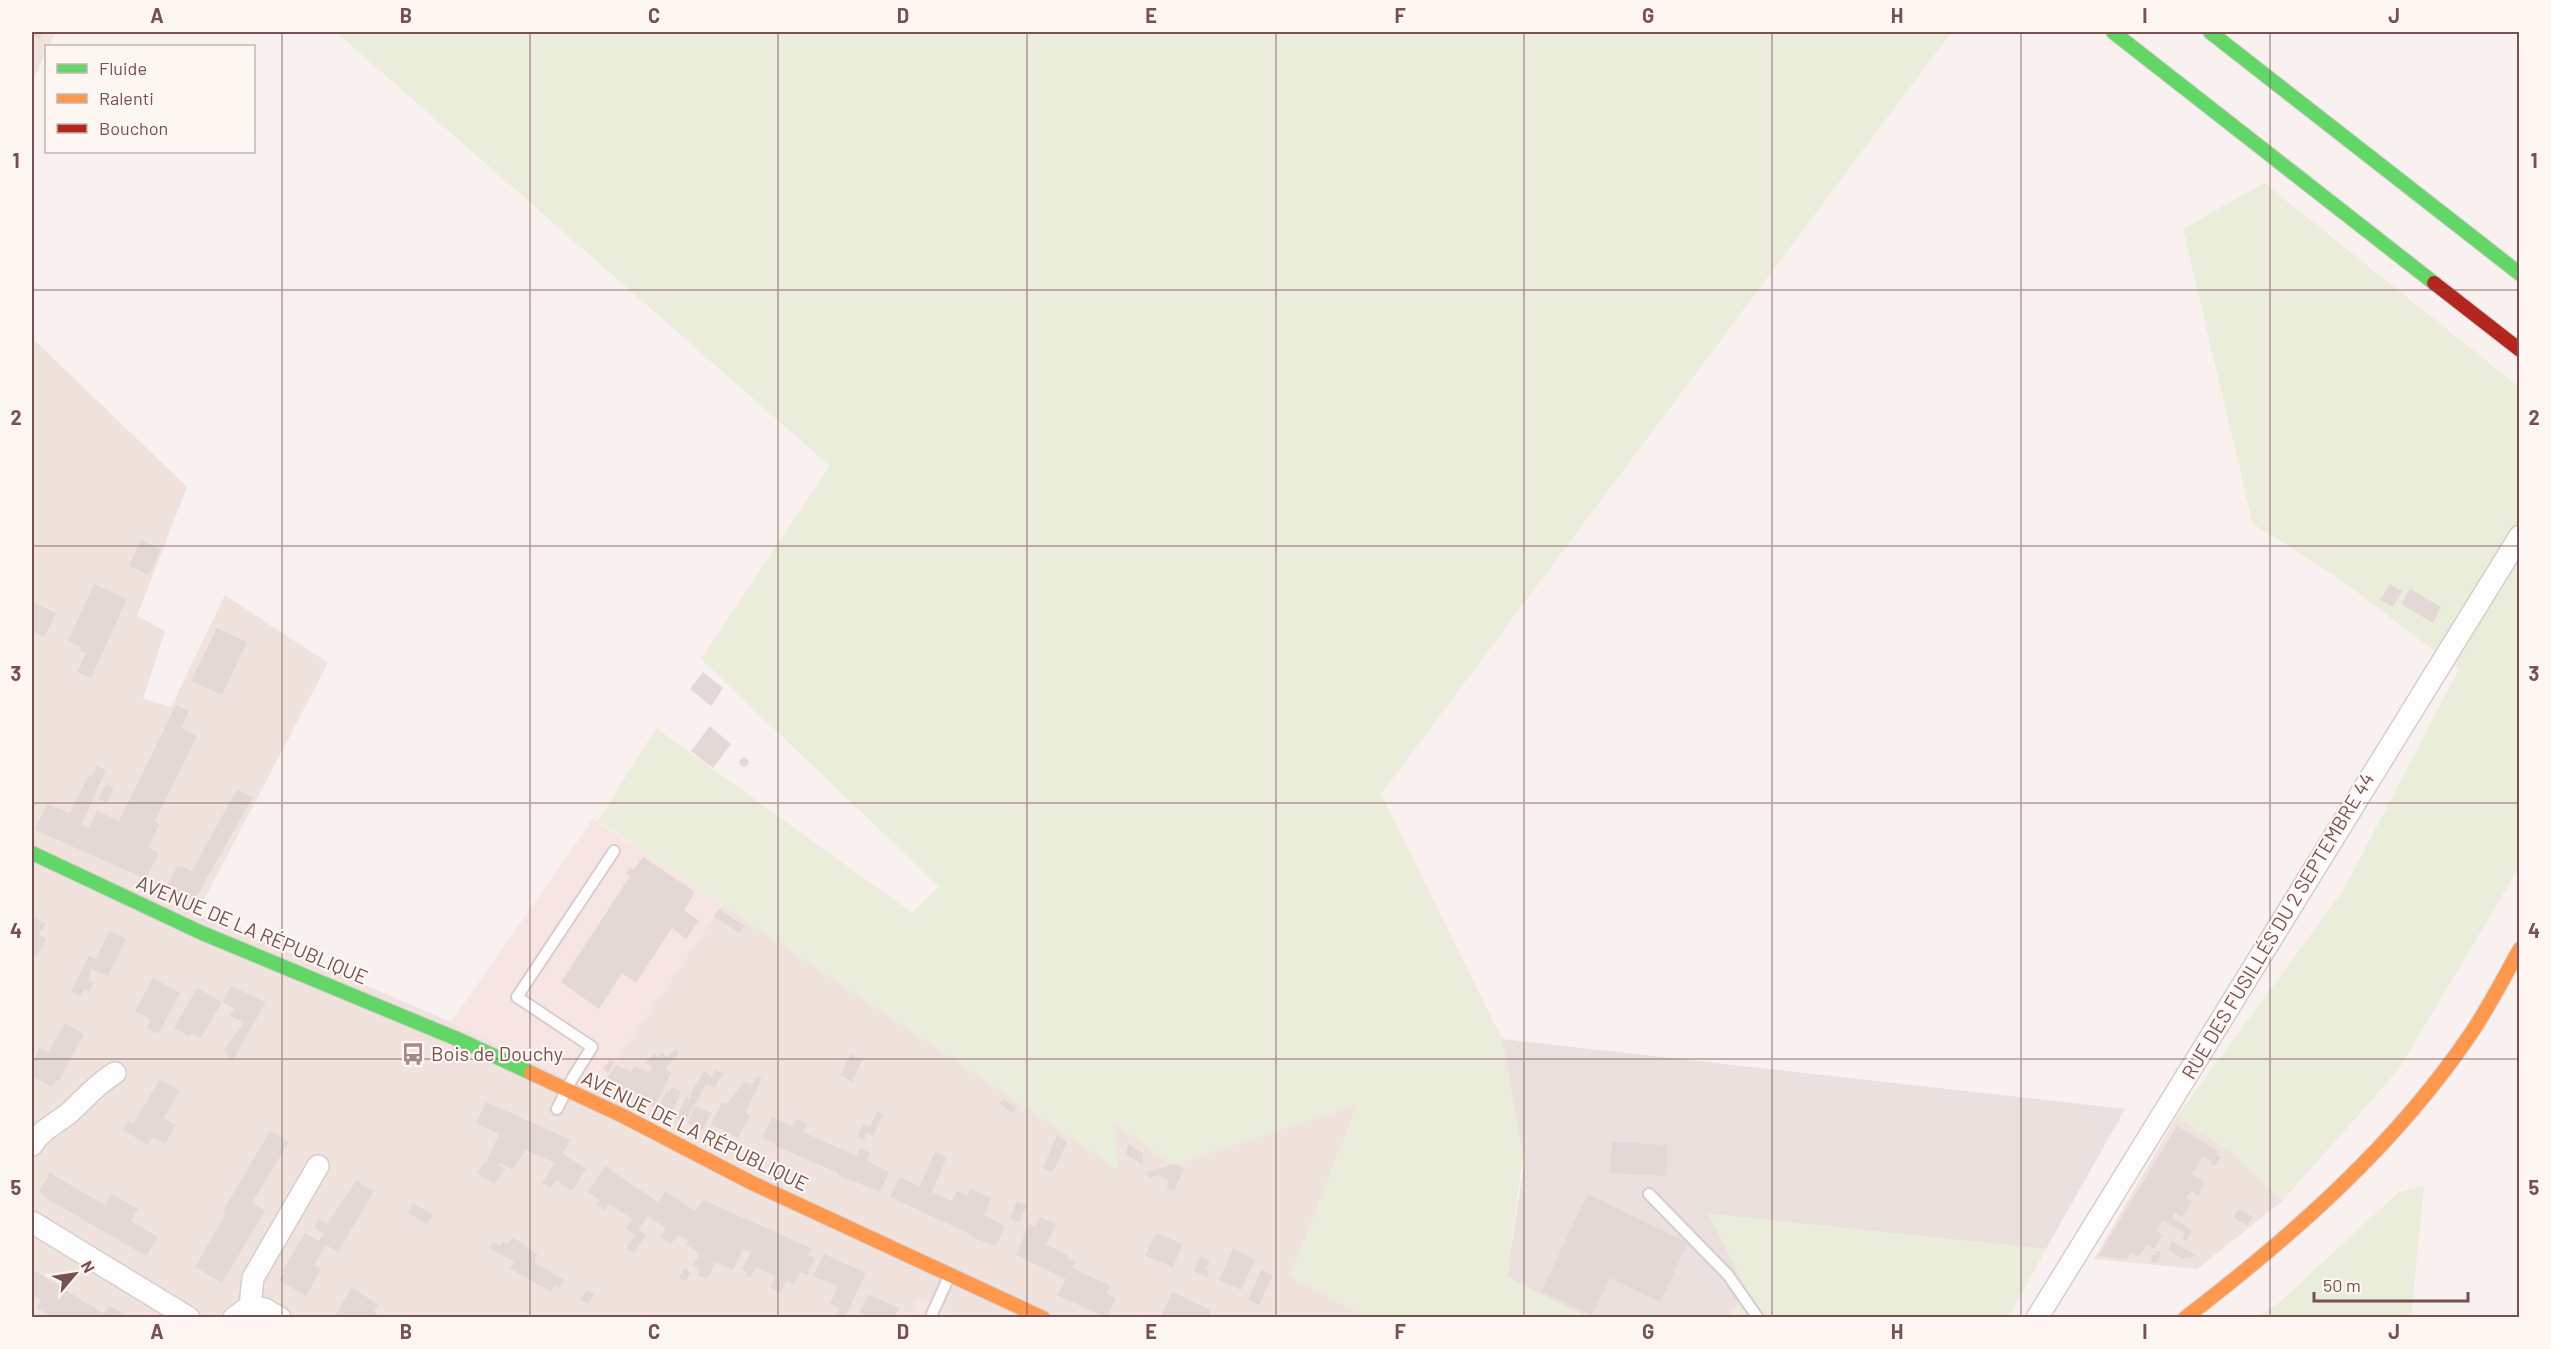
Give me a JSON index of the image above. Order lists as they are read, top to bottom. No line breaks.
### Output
{"streets":{"main road":["AVENUE DE LA RÉPUBLIQUE"],"street":["RUE DES FUSILLÉS DU 2 SEPTEMBRE 44"]},"places":{"bus stop":["Bois de Douchy"]},"legend":["Fluide","Ralenti","Bouchon"],"scale_bar":"50 m","north":"top right","grid":{"columns":["A","B","C","D","E","F","G","H","I","J"],"rows":["1","2","3","4","5"]}}
